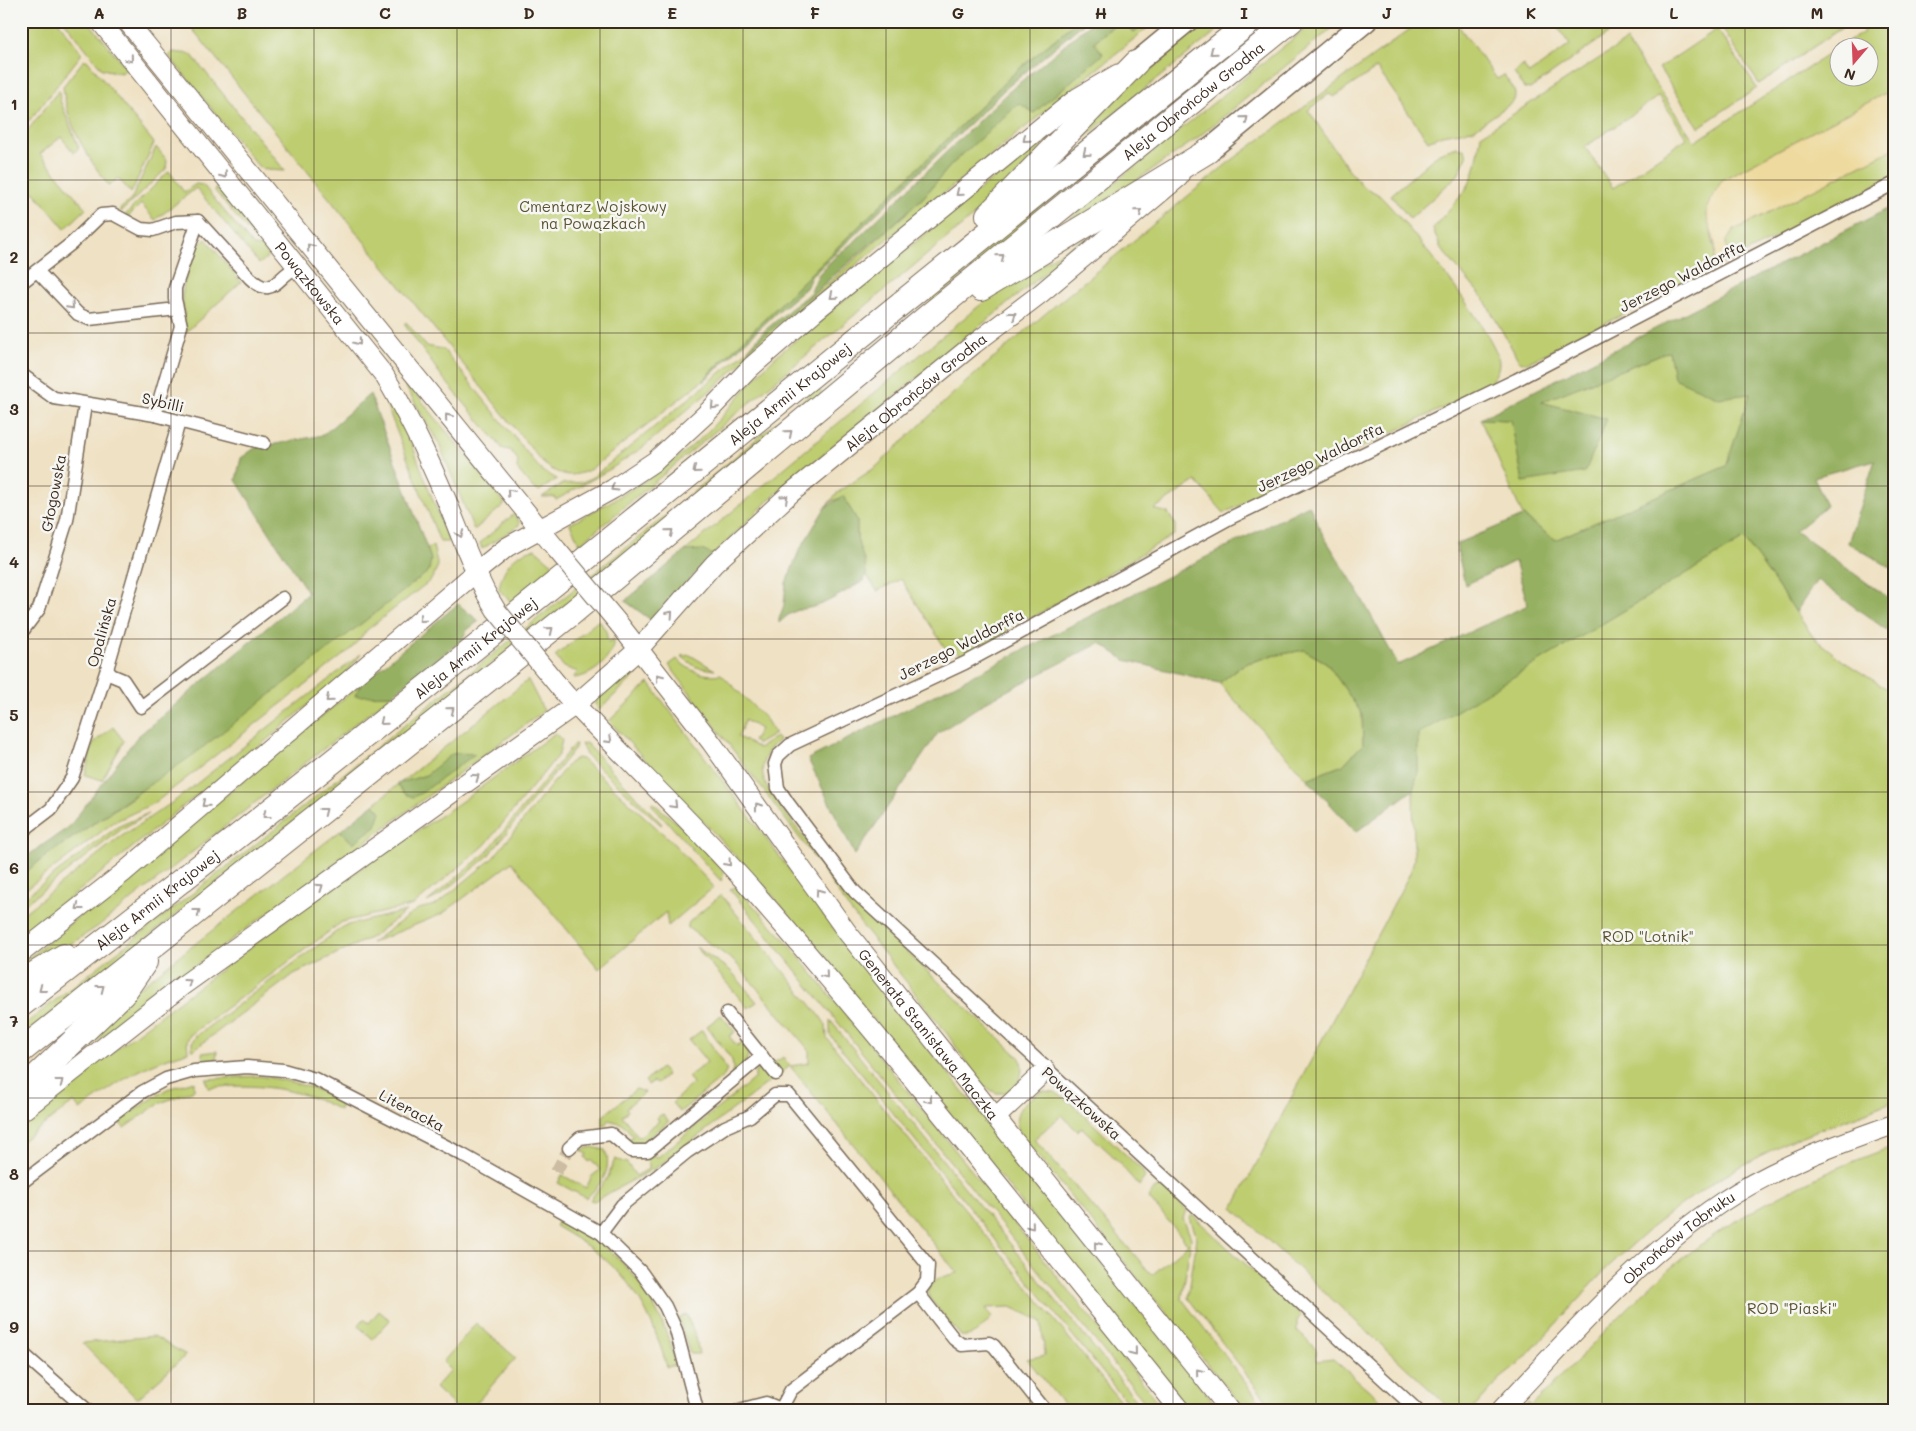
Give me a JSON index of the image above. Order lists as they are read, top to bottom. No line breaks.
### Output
{"streets":{"highway":["Aleja Obrońców Grodna","Aleja Armii Krajowej"],"main road":["Powązkowska","Generała Stanisława Maczka","Obrońców Tobruku"],"street":["Jerzego Waldorffa","Sybilli","Głogowska","Opalińska","Literacka"]},"crossings":[["Aleja Obrońców Grodna","Powązkowska"],["Aleja Obrońców Grodna","Aleja Armii Krajowej"],["Aleja Obrońców Grodna","Generała Stanisława Maczka"],["Jerzego Waldorffa","Powązkowska"],["Powązkowska","Generała Stanisława Maczka"],["Sybilli","Opalińska"]],"parks":["Cmentarz Wojskowy na Powązkach","ROD \"Lotnik\"","ROD \"Piaski\""],"north":"bottom","grid":{"columns":["A","B","C","D","E","F","G","H","I","J","K","L","M"],"rows":["1","2","3","4","5","6","7","8","9"]}}
